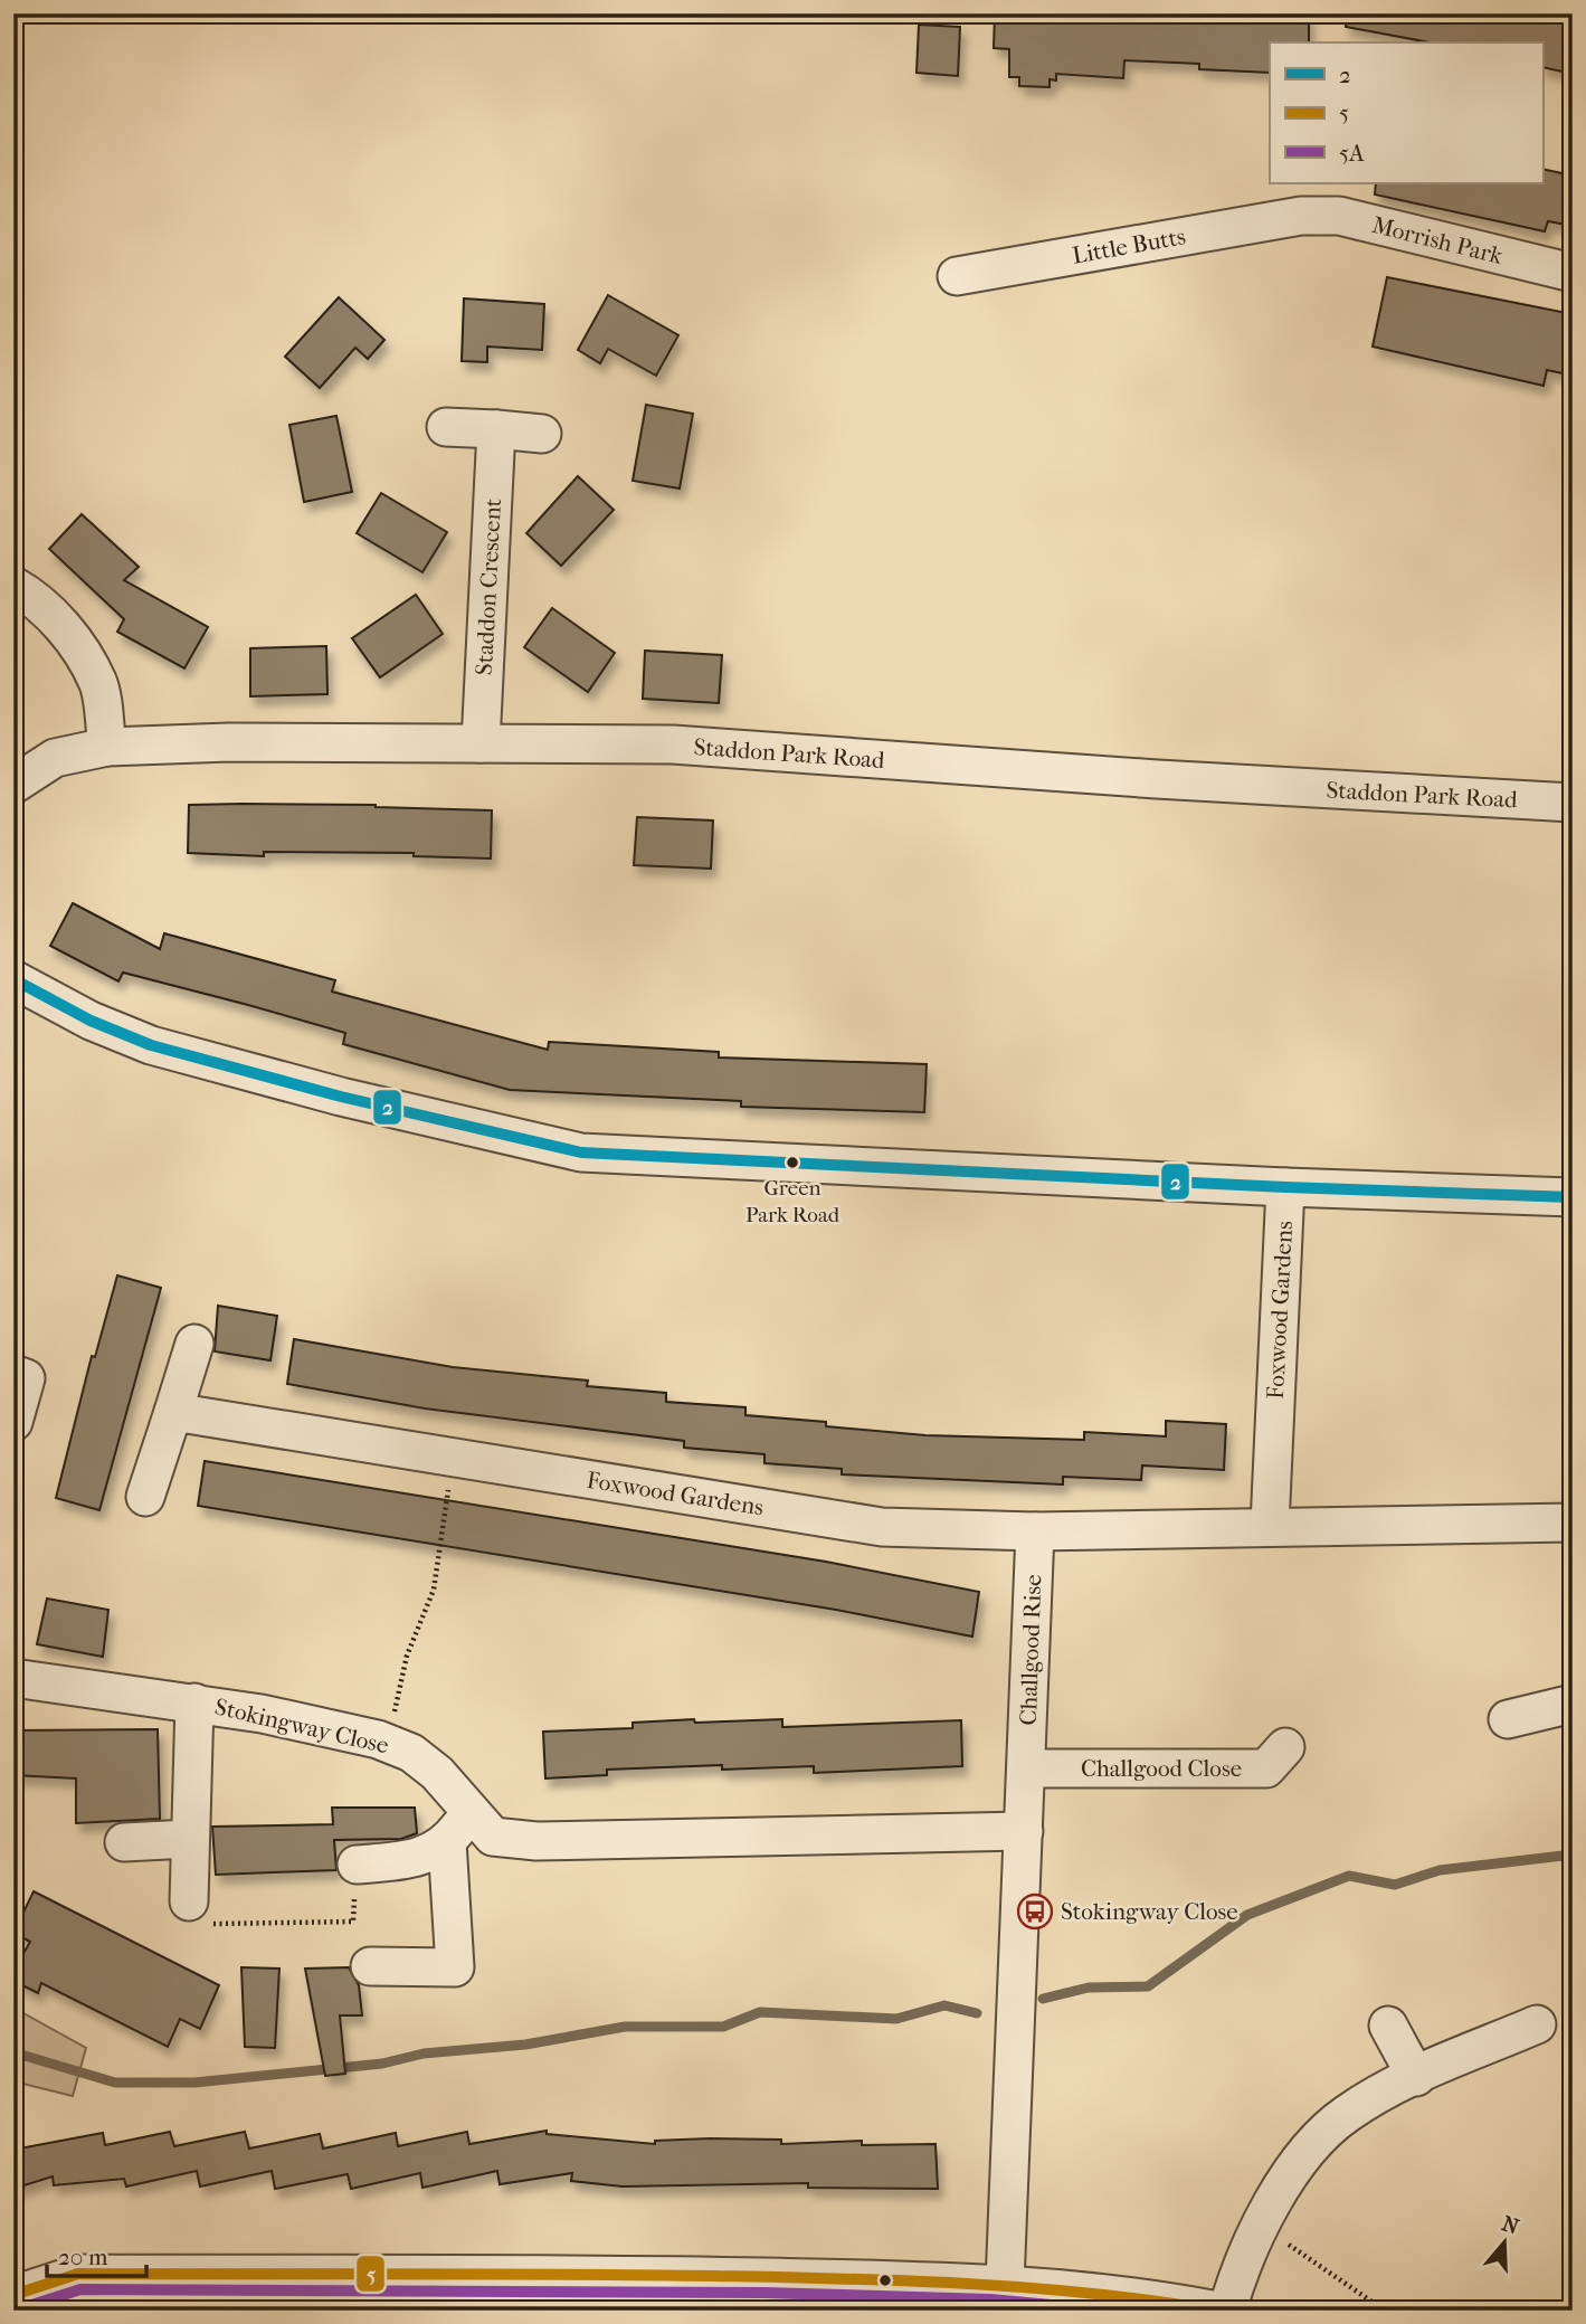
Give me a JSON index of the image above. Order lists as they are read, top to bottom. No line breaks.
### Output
{"streets":{"street":["Morrish Park","Little Butts","Staddon Crescent","Staddon Park Road","Foxwood Gardens","Challgood Rise","Stokingway Close","Challgood Close"]},"crossings":[["Morrish Park","Little Butts"],["Staddon Crescent","Staddon Park Road"],["Foxwood Gardens","Challgood Rise"],["Challgood Rise","Stokingway Close"],["Challgood Rise","Challgood Close"]],"places":{"other":["Green Park Road"],"bus stop":["Stokingway Close"]},"lines":["transit line 2","transit line 5","transit line 5A"],"legend":["2","5","5A"],"scale_bar":"20 m","north":"top"}
